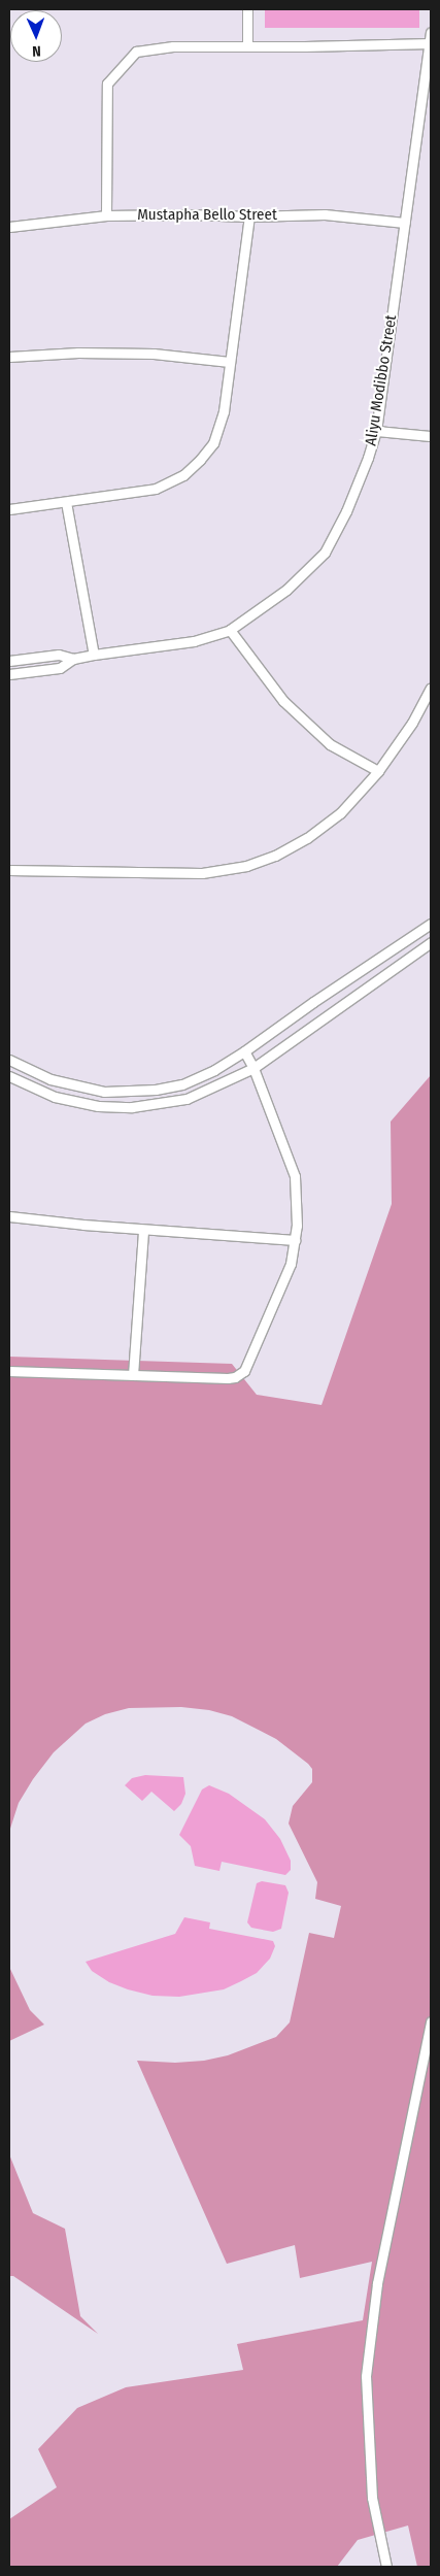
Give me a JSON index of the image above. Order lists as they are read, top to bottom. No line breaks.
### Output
{"streets":{"street":["Mustapha Bello Street","Aliyu Modibbo Street"]},"crossings":[["Mustapha Bello Street","Aliyu Modibbo Street"]],"north":"bottom"}
